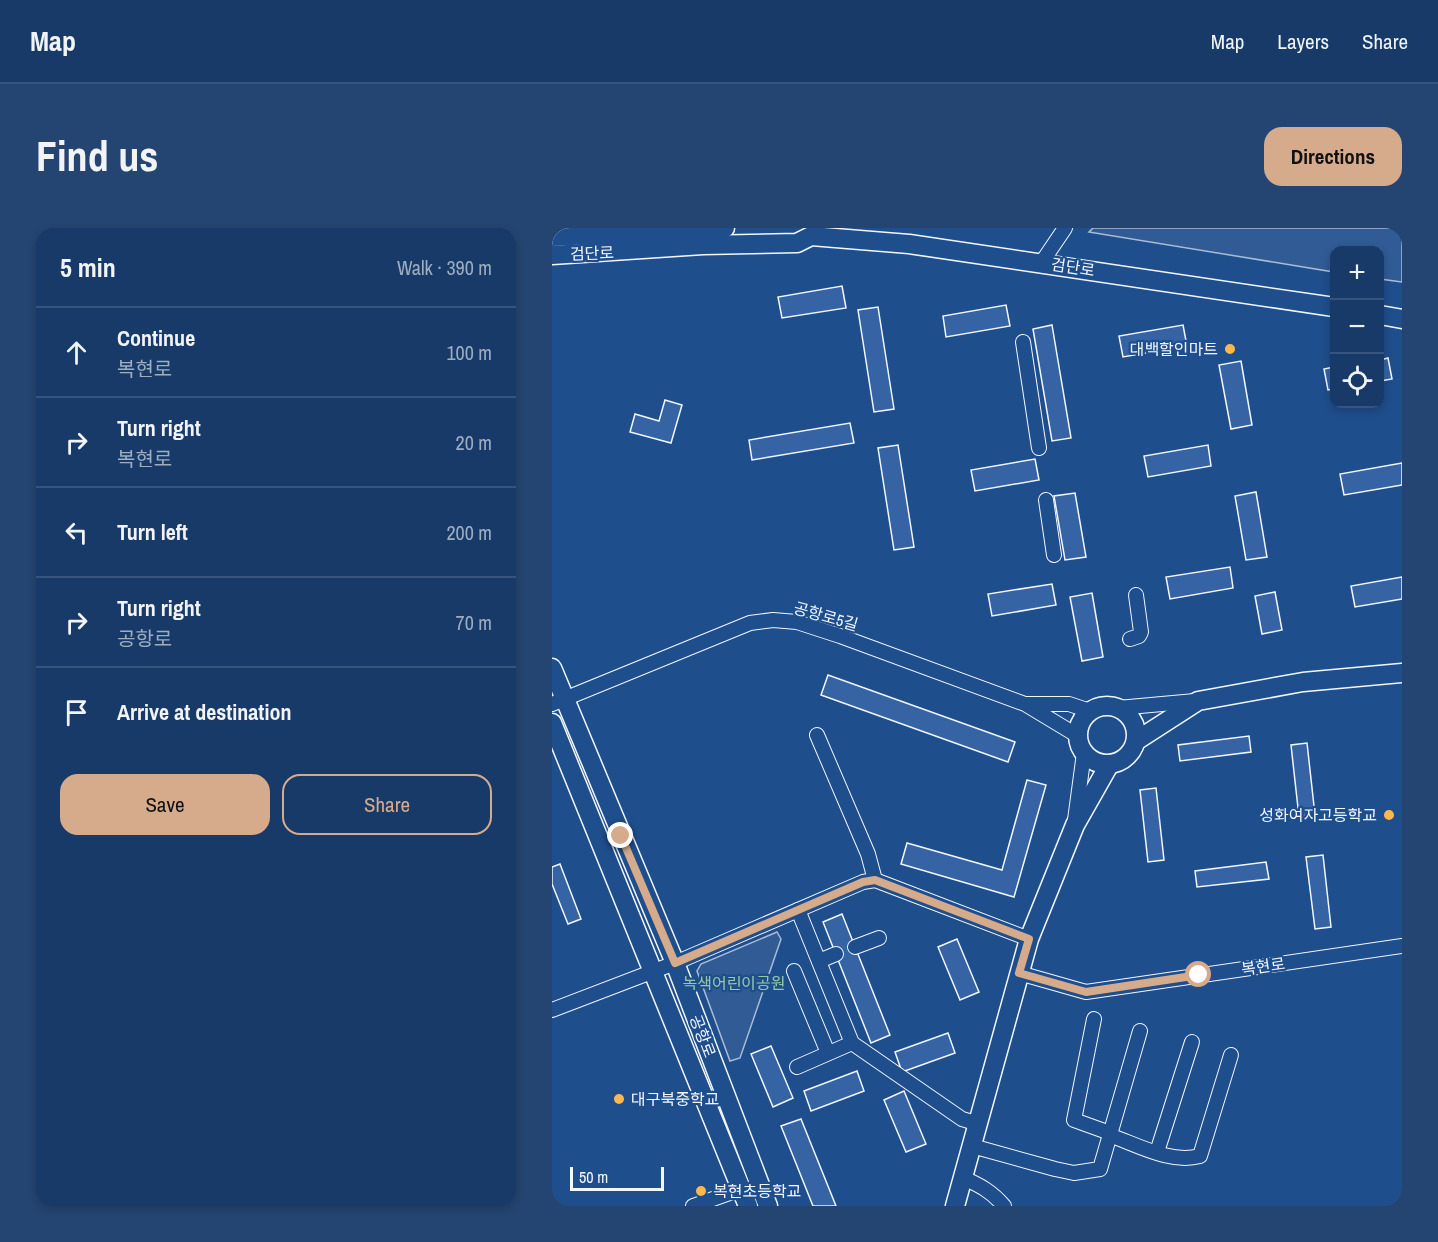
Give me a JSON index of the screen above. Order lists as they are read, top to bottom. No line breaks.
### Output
{"streets":{"main road":["검단로","공항로"],"street":["공항로5길","복현로"]},"crossings":[["공항로5길","공항로"]],"parks":["녹색어린이공원"],"places":["대백할인마트","성화여자고등학교","대구북중학교","복현초등학교"],"scale_bar":"50 m","page":{"header":"Map","nav":["Map","Layers","Share"],"buttons":["Directions",["Save","Share"]],"title":"Find us","heading":["5 min","Walk · 390 m"],"map_buttons":["+","−"],"list":[["Continue","복현로","100 m"],["Turn right","복현로","20 m"],["Turn left","200 m"],["Turn right","공항로","70 m"],"Arrive at destination"],"scale":"50 m"}}
